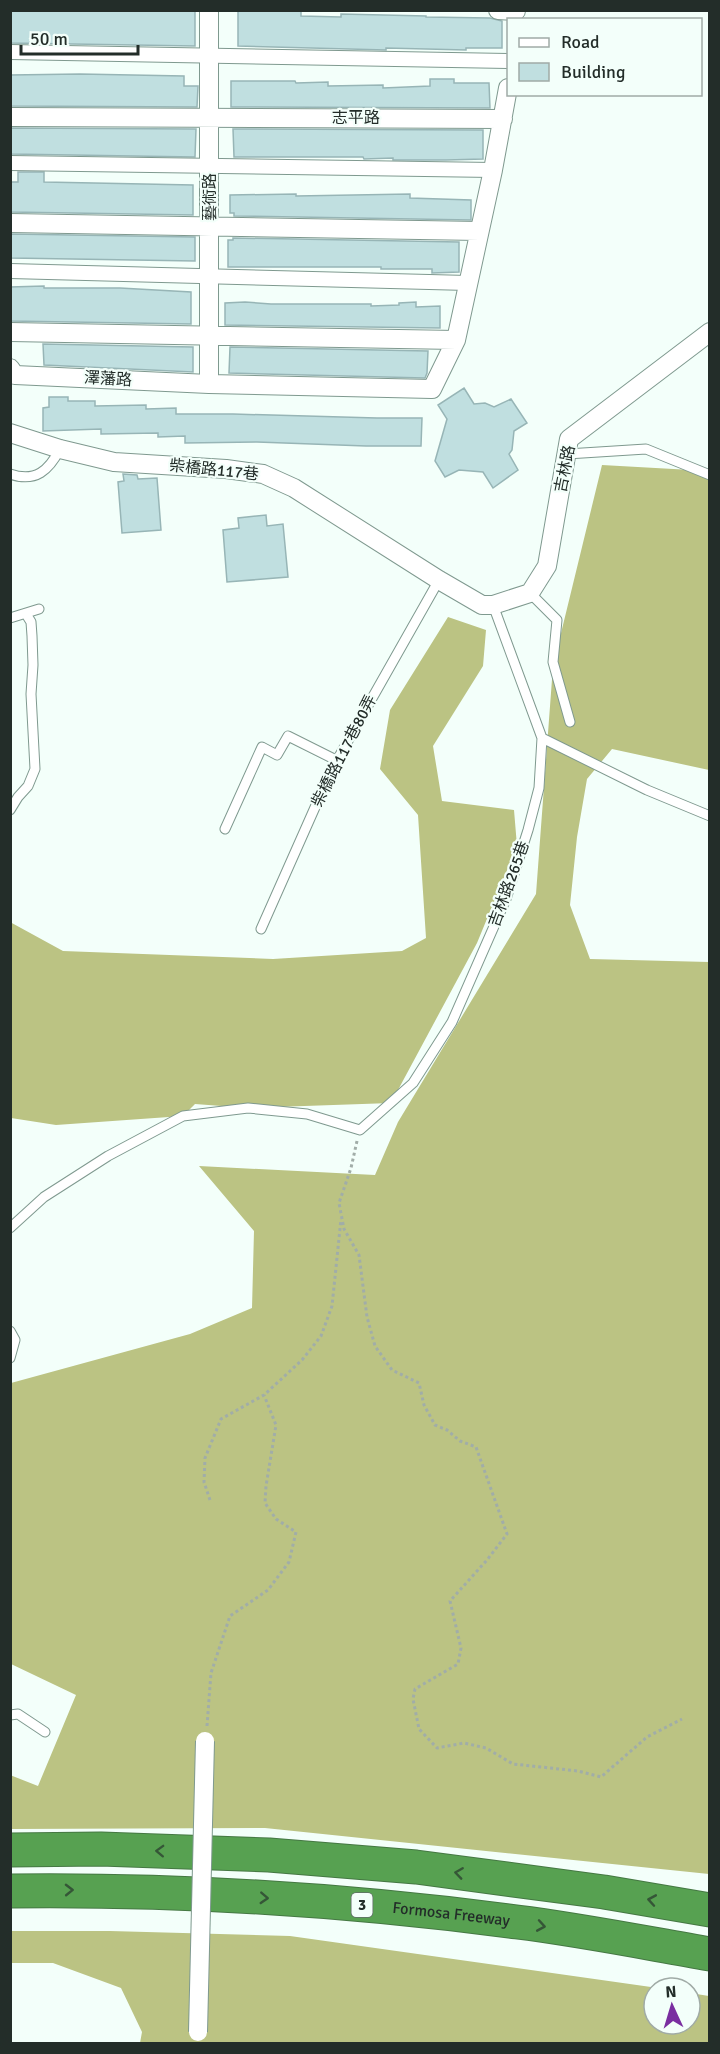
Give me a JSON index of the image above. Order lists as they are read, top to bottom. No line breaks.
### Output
{"streets":{"highway":["3","Formosa Freeway"],"street":["志平路","藝術路","澤藩路","吉林路","柴橋路117巷"],"lane":["柴橋路117巷80弄","吉林路265巷"]},"crossings":[["志平路","藝術路"],["藝術路","澤藩路"],["柴橋路117巷","柴橋路117巷80弄"],["柴橋路117巷","吉林路265巷"]],"legend":["Road","Building"],"scale_bar":"50 m","north":"top"}
